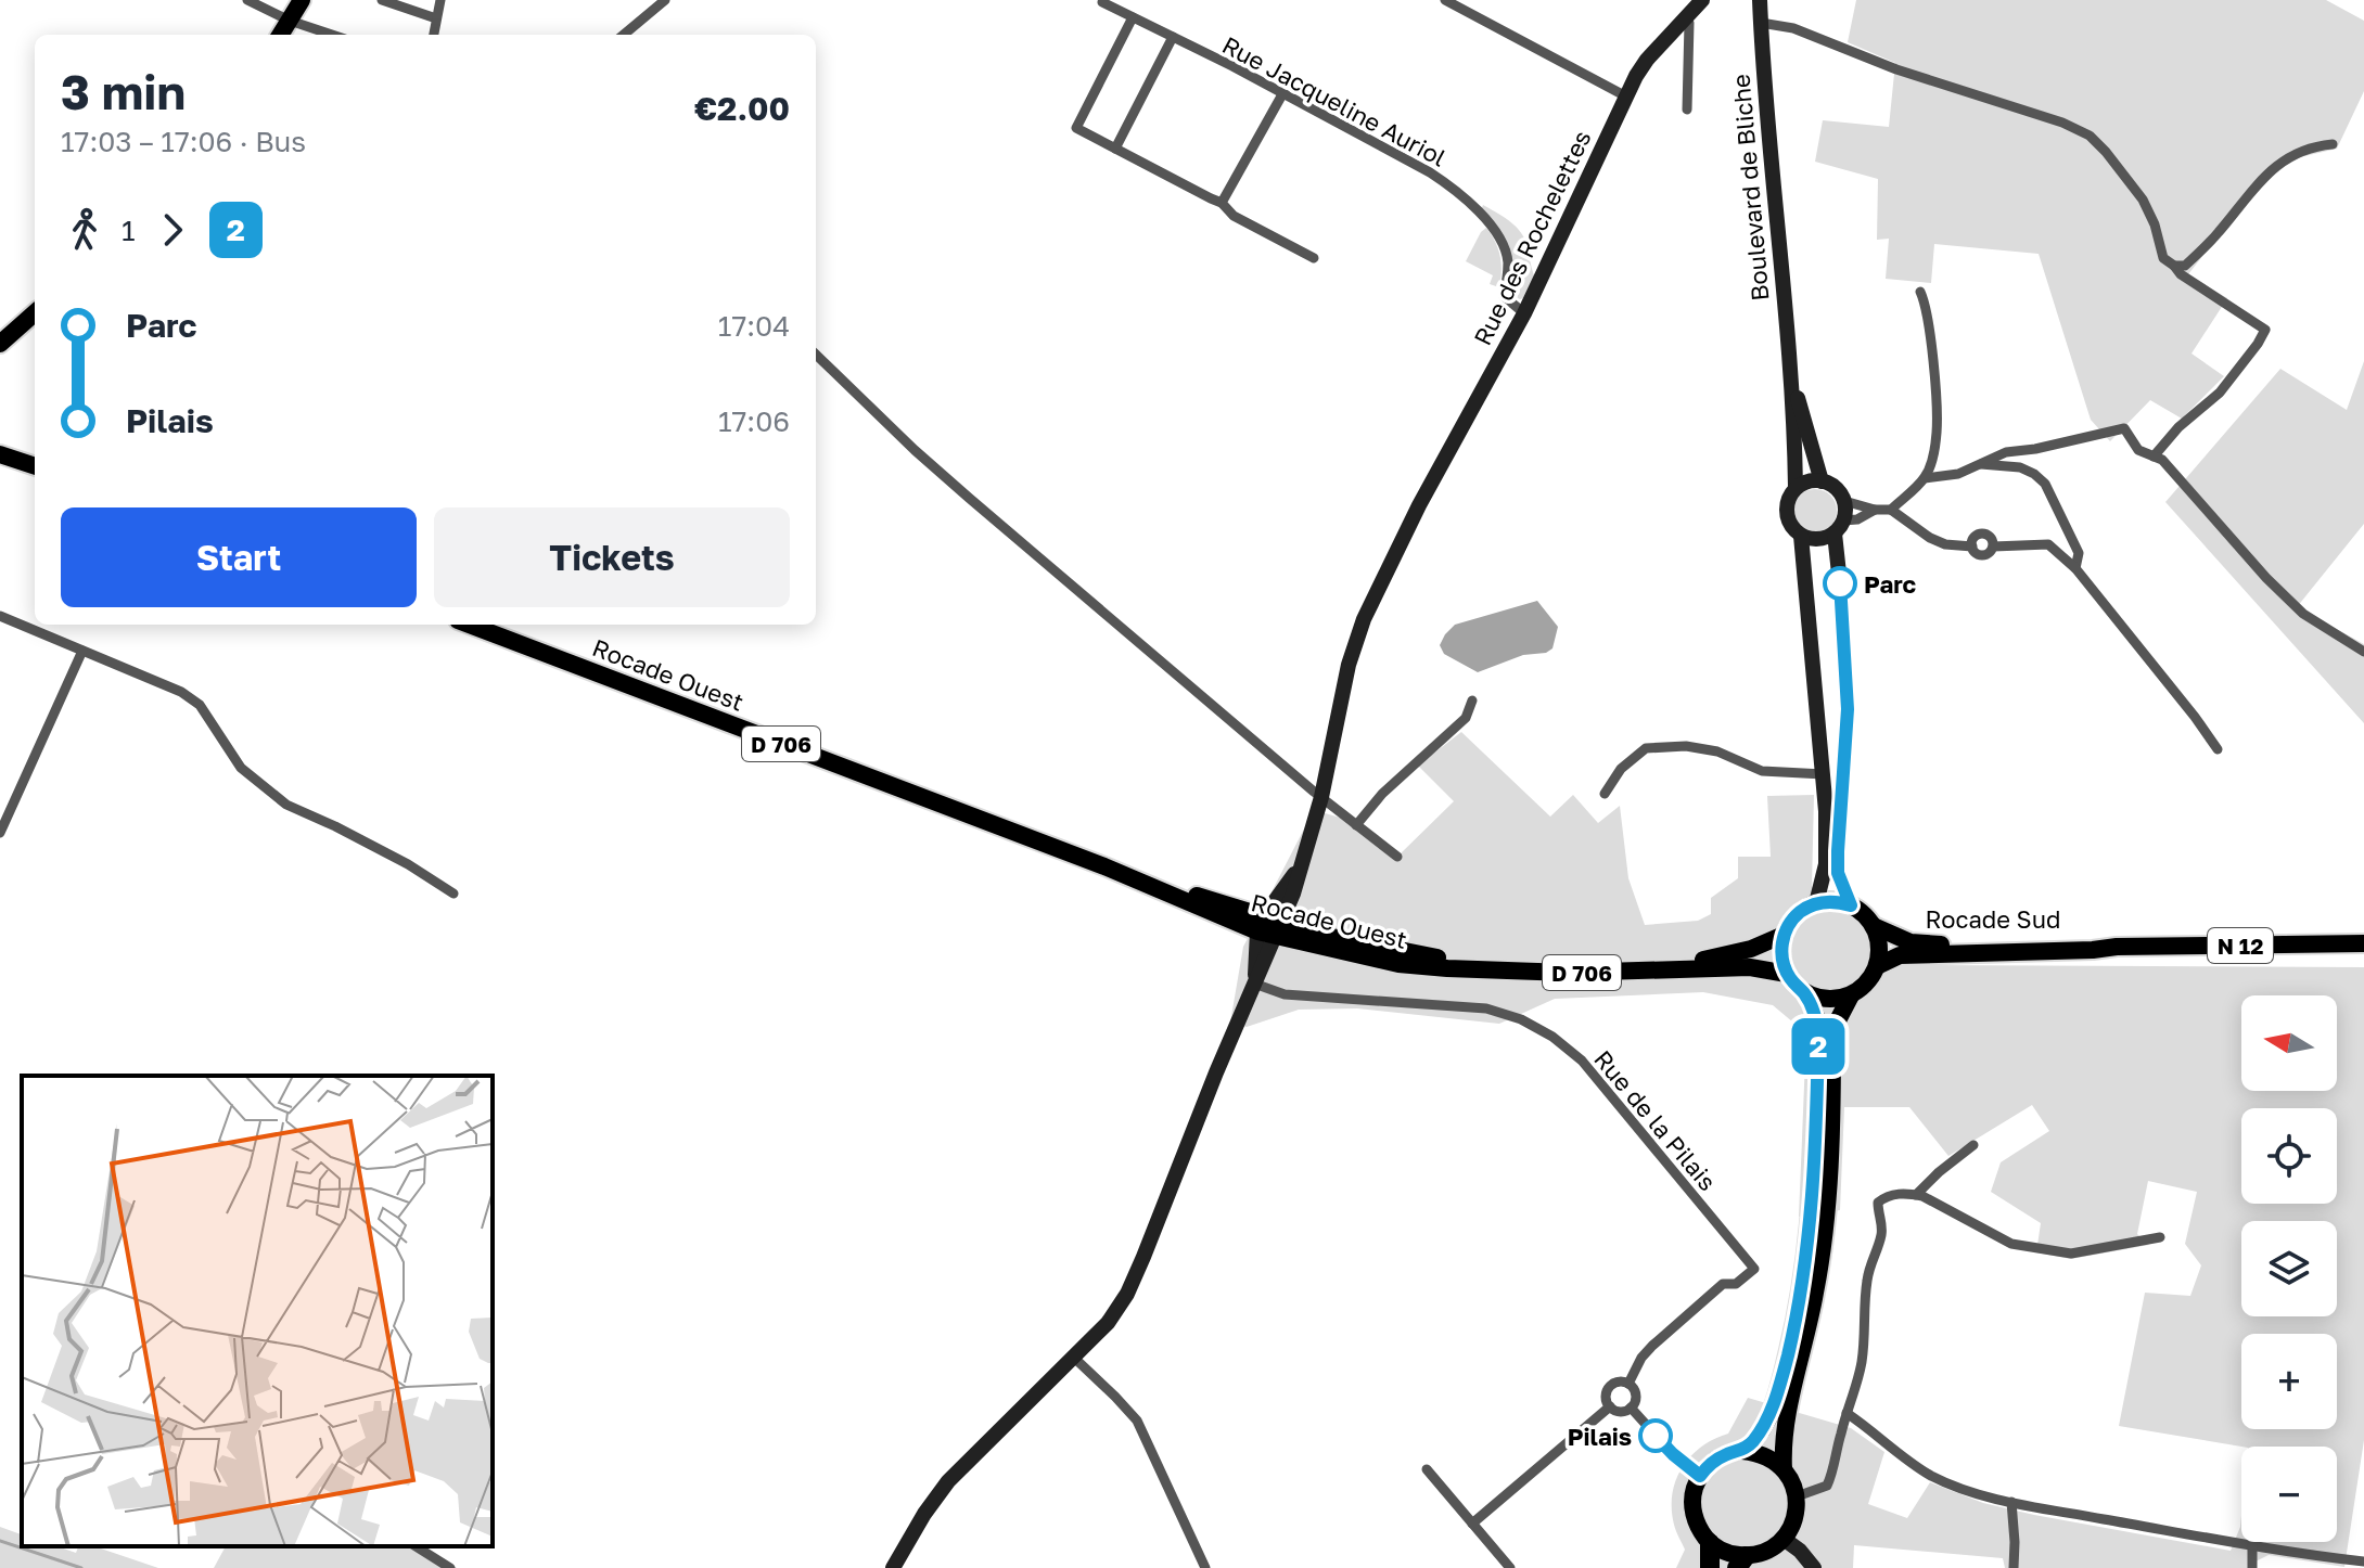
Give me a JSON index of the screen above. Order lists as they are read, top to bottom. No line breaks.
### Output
{"streets":{"main road":["Rocade Ouest","D 706","Rocade Sud","N 12"],"street":["Rue Jacqueline Auriol","Boulevard de Bliche","Rue des Rochelettes","Rue de la Pilais"]},"crossings":[["Rue Jacqueline Auriol","Rue des Rochelettes"],["Rue des Rochelettes","Rocade Ouest"],["Rue des Rochelettes","Rue de la Pilais"],["Rocade Ouest","Rocade Sud"]],"places":["Parc","Pilais"],"lines":["bus line 2"],"north":"left","page":{"on_map":"2","heading":["3 min","17:03 – 17:06 · Bus","€2.00"],"legs":["1","2"],"list":[{"name":"Parc","value":"17:04"},{"name":"Pilais","value":"17:06"}],"buttons":["Start","Tickets"],"map_buttons":["+","−"]}}
